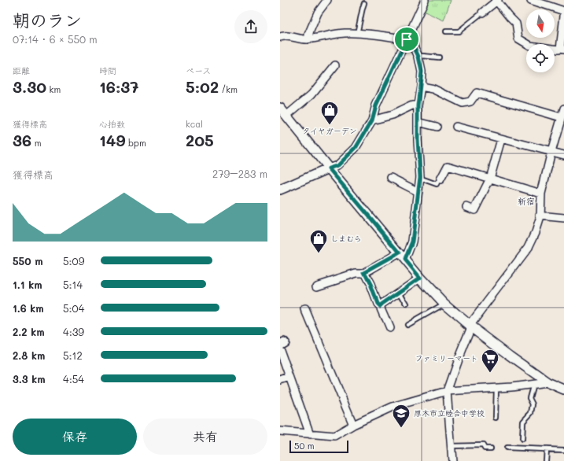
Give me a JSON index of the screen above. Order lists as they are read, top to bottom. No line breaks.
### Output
{"districts":["新宿"],"places":{"shop":["タイヤガーデン","しまむら"],"supermarket":["ファミリーマート"],"school or university":["厚木市立睦合中学校"]},"scale_bar":"50 m","north":"bottom","page":{"heading":["朝のラン","07:14 · 6 × 550 m"],"stats":[["距離","3.30 km"],["時間","16:37"],["ペース","5:02 /km"],["獲得標高","36 m"],["心拍数","149 bpm"],["kcal","205"]],"chart":["獲得標高","279–283 m"],"list":[{"name":"550 m","note":"5:09"},{"name":"1.1 km","note":"5:14"},{"name":"1.6 km","note":"5:04"},{"name":"2.2 km","note":"4:39"},{"name":"2.8 km","note":"5:12"},{"name":"3.3 km","note":"4:54"}],"buttons":["保存","共有"],"scale":"50 m"}}
